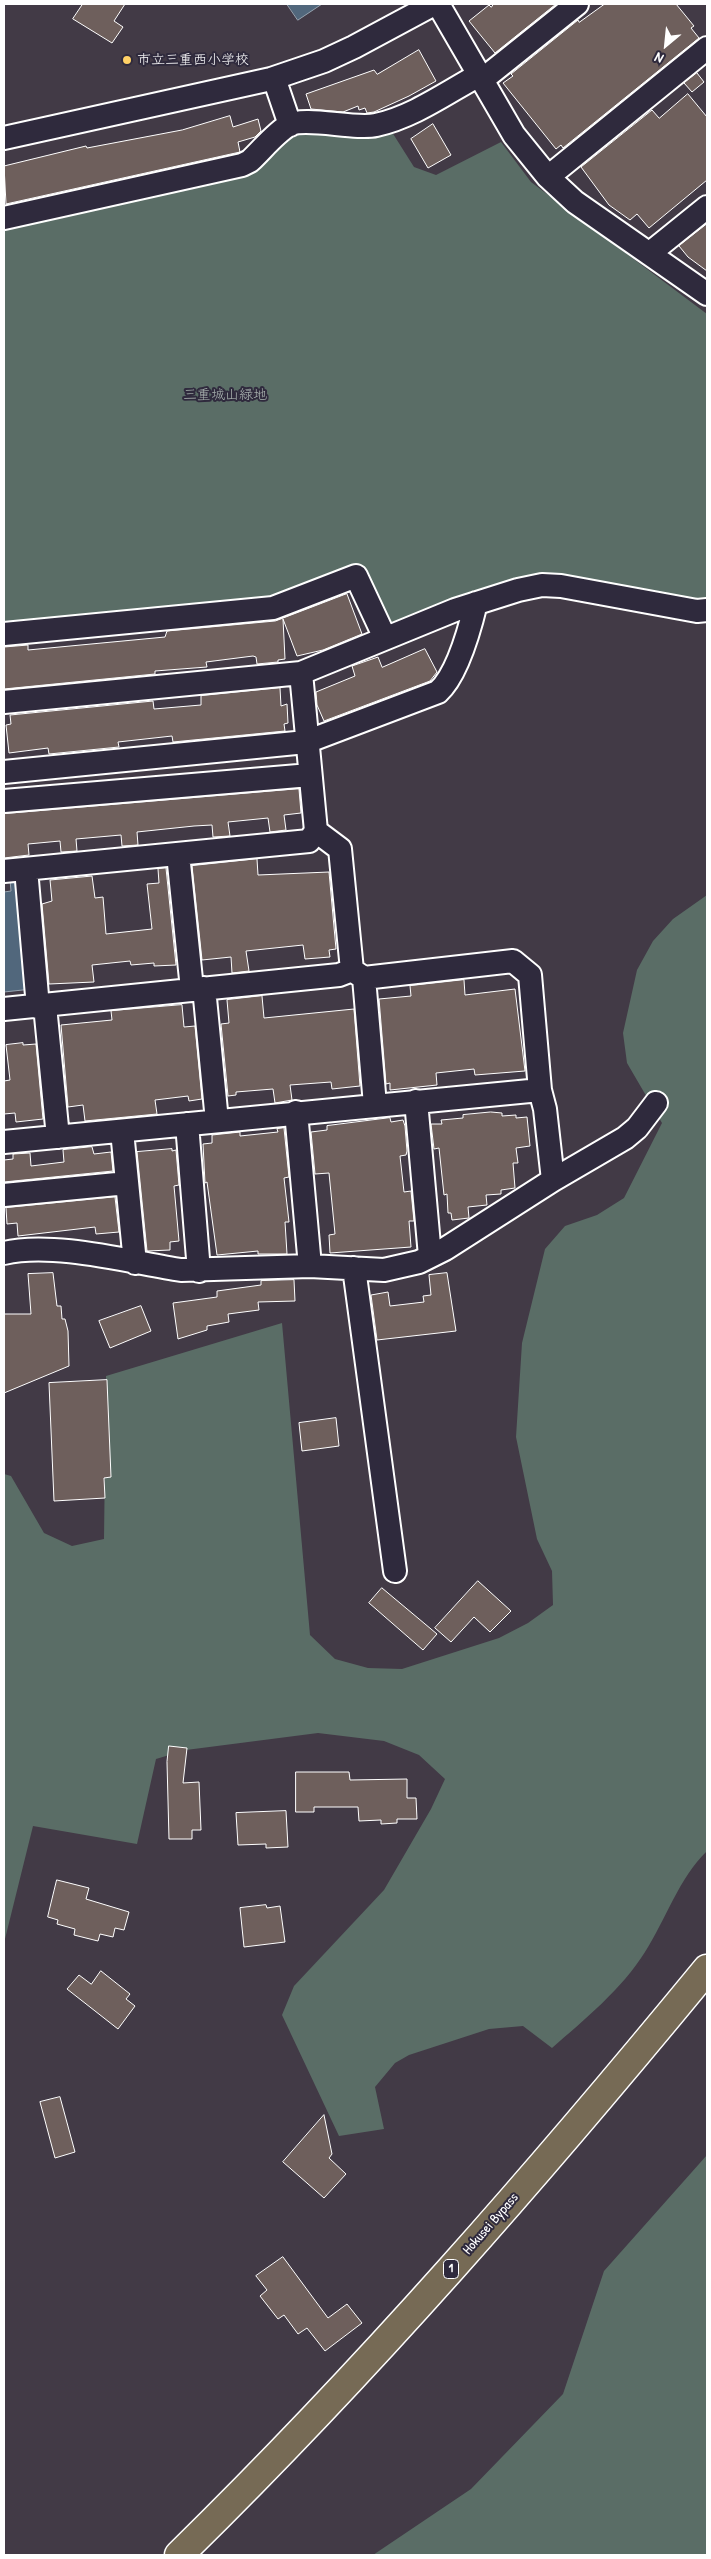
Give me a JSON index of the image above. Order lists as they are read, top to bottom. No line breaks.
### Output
{"streets":{"highway":["Hokusei Bypass","1"]},"parks":["三重城山緑地"],"places":["市立三重西小学校"],"north":"bottom left"}
